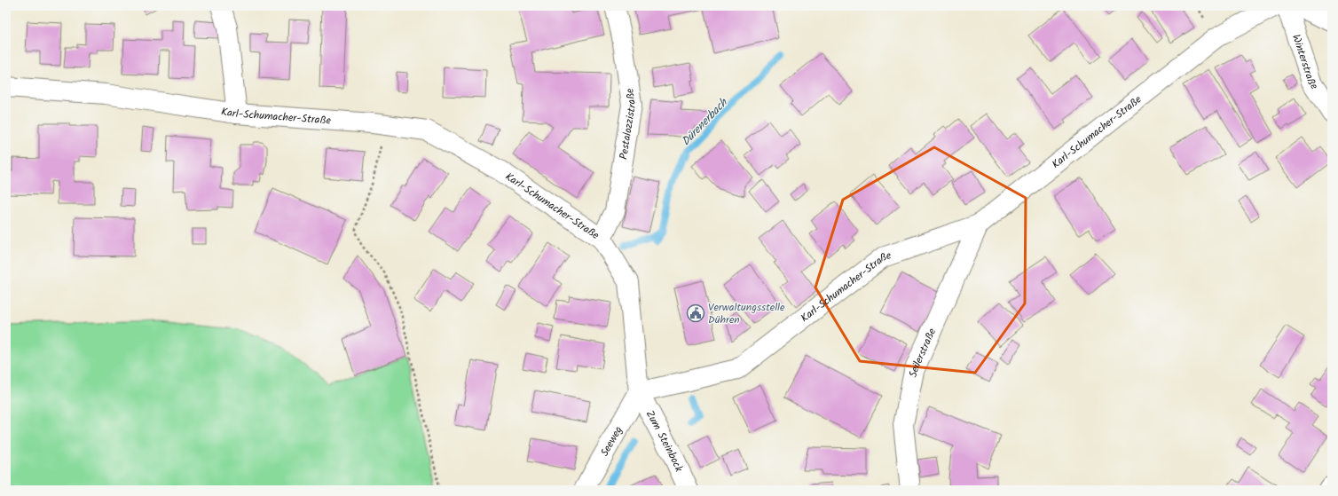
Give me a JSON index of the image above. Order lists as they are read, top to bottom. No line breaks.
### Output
{"streets":{"street":["Winterstraße","Karl-Schumacher-Straße","Pestalozzistraße","Seilerstraße","Seeweg","Zum Steinbock"]},"crossings":[["Karl-Schumacher-Straße","Pestalozzistraße"],["Karl-Schumacher-Straße","Seilerstraße"],["Karl-Schumacher-Straße","Seeweg"],["Karl-Schumacher-Straße","Zum Steinbock"],["Seeweg","Zum Steinbock"]],"water":["Dürenerbach"],"places":{"public building":["Verwaltungsstelle Dühren"]}}
